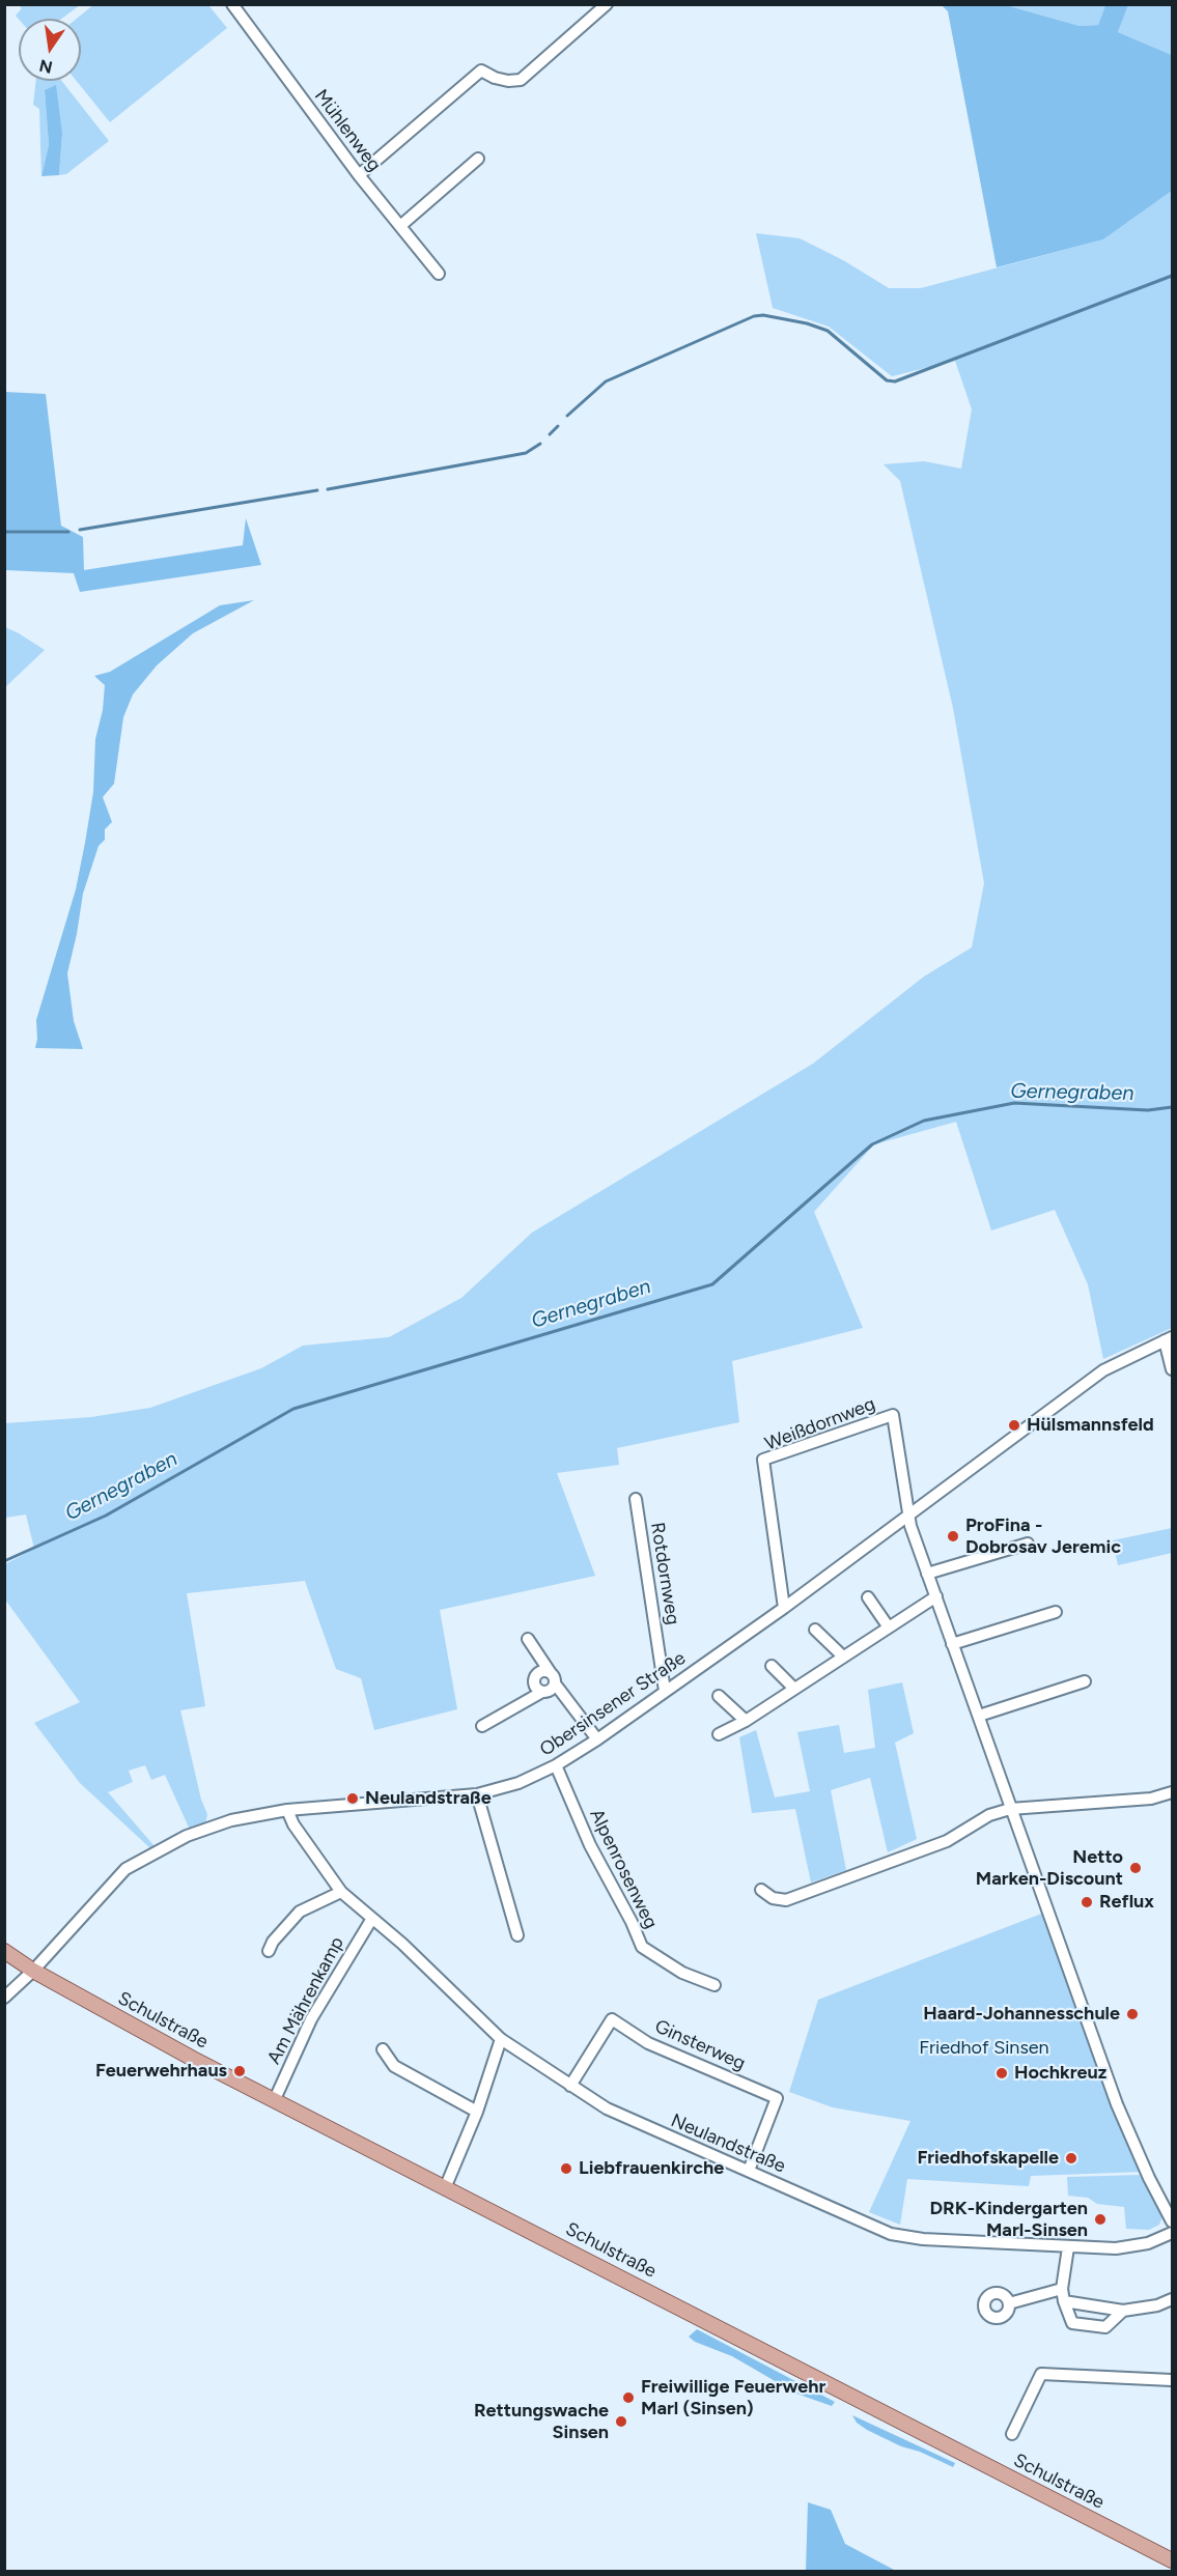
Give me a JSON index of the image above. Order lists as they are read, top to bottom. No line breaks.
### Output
{"streets":{"main road":["Schulstraße"],"street":["Mühlenweg","Weißdornweg","Rotdornweg","Obersinsener Straße","Alpenrosenweg","Am Mährenkamp","Ginsterweg","Neulandstraße"]},"crossings":[["Weißdornweg","Obersinsener Straße"],["Rotdornweg","Obersinsener Straße"],["Obersinsener Straße","Alpenrosenweg"],["Obersinsener Straße","Schulstraße"],["Obersinsener Straße","Neulandstraße"],["Am Mährenkamp","Schulstraße"],["Am Mährenkamp","Neulandstraße"],["Ginsterweg","Neulandstraße"]],"water":["Gernegraben"],"parks":["Friedhof Sinsen"],"places":["Hülsmannsfeld","ProFina - Dobrosav Jeremic","Neulandstraße","Netto Marken-Discount","Reflux","Haard-Johannesschule","Feuerwehrhaus","Hochkreuz","Friedhofskapelle","Liebfrauenkirche","DRK-Kindergarten Marl-Sinsen","Freiwillige Feuerwehr Marl (Sinsen)","Rettungswache Sinsen"],"north":"bottom"}
